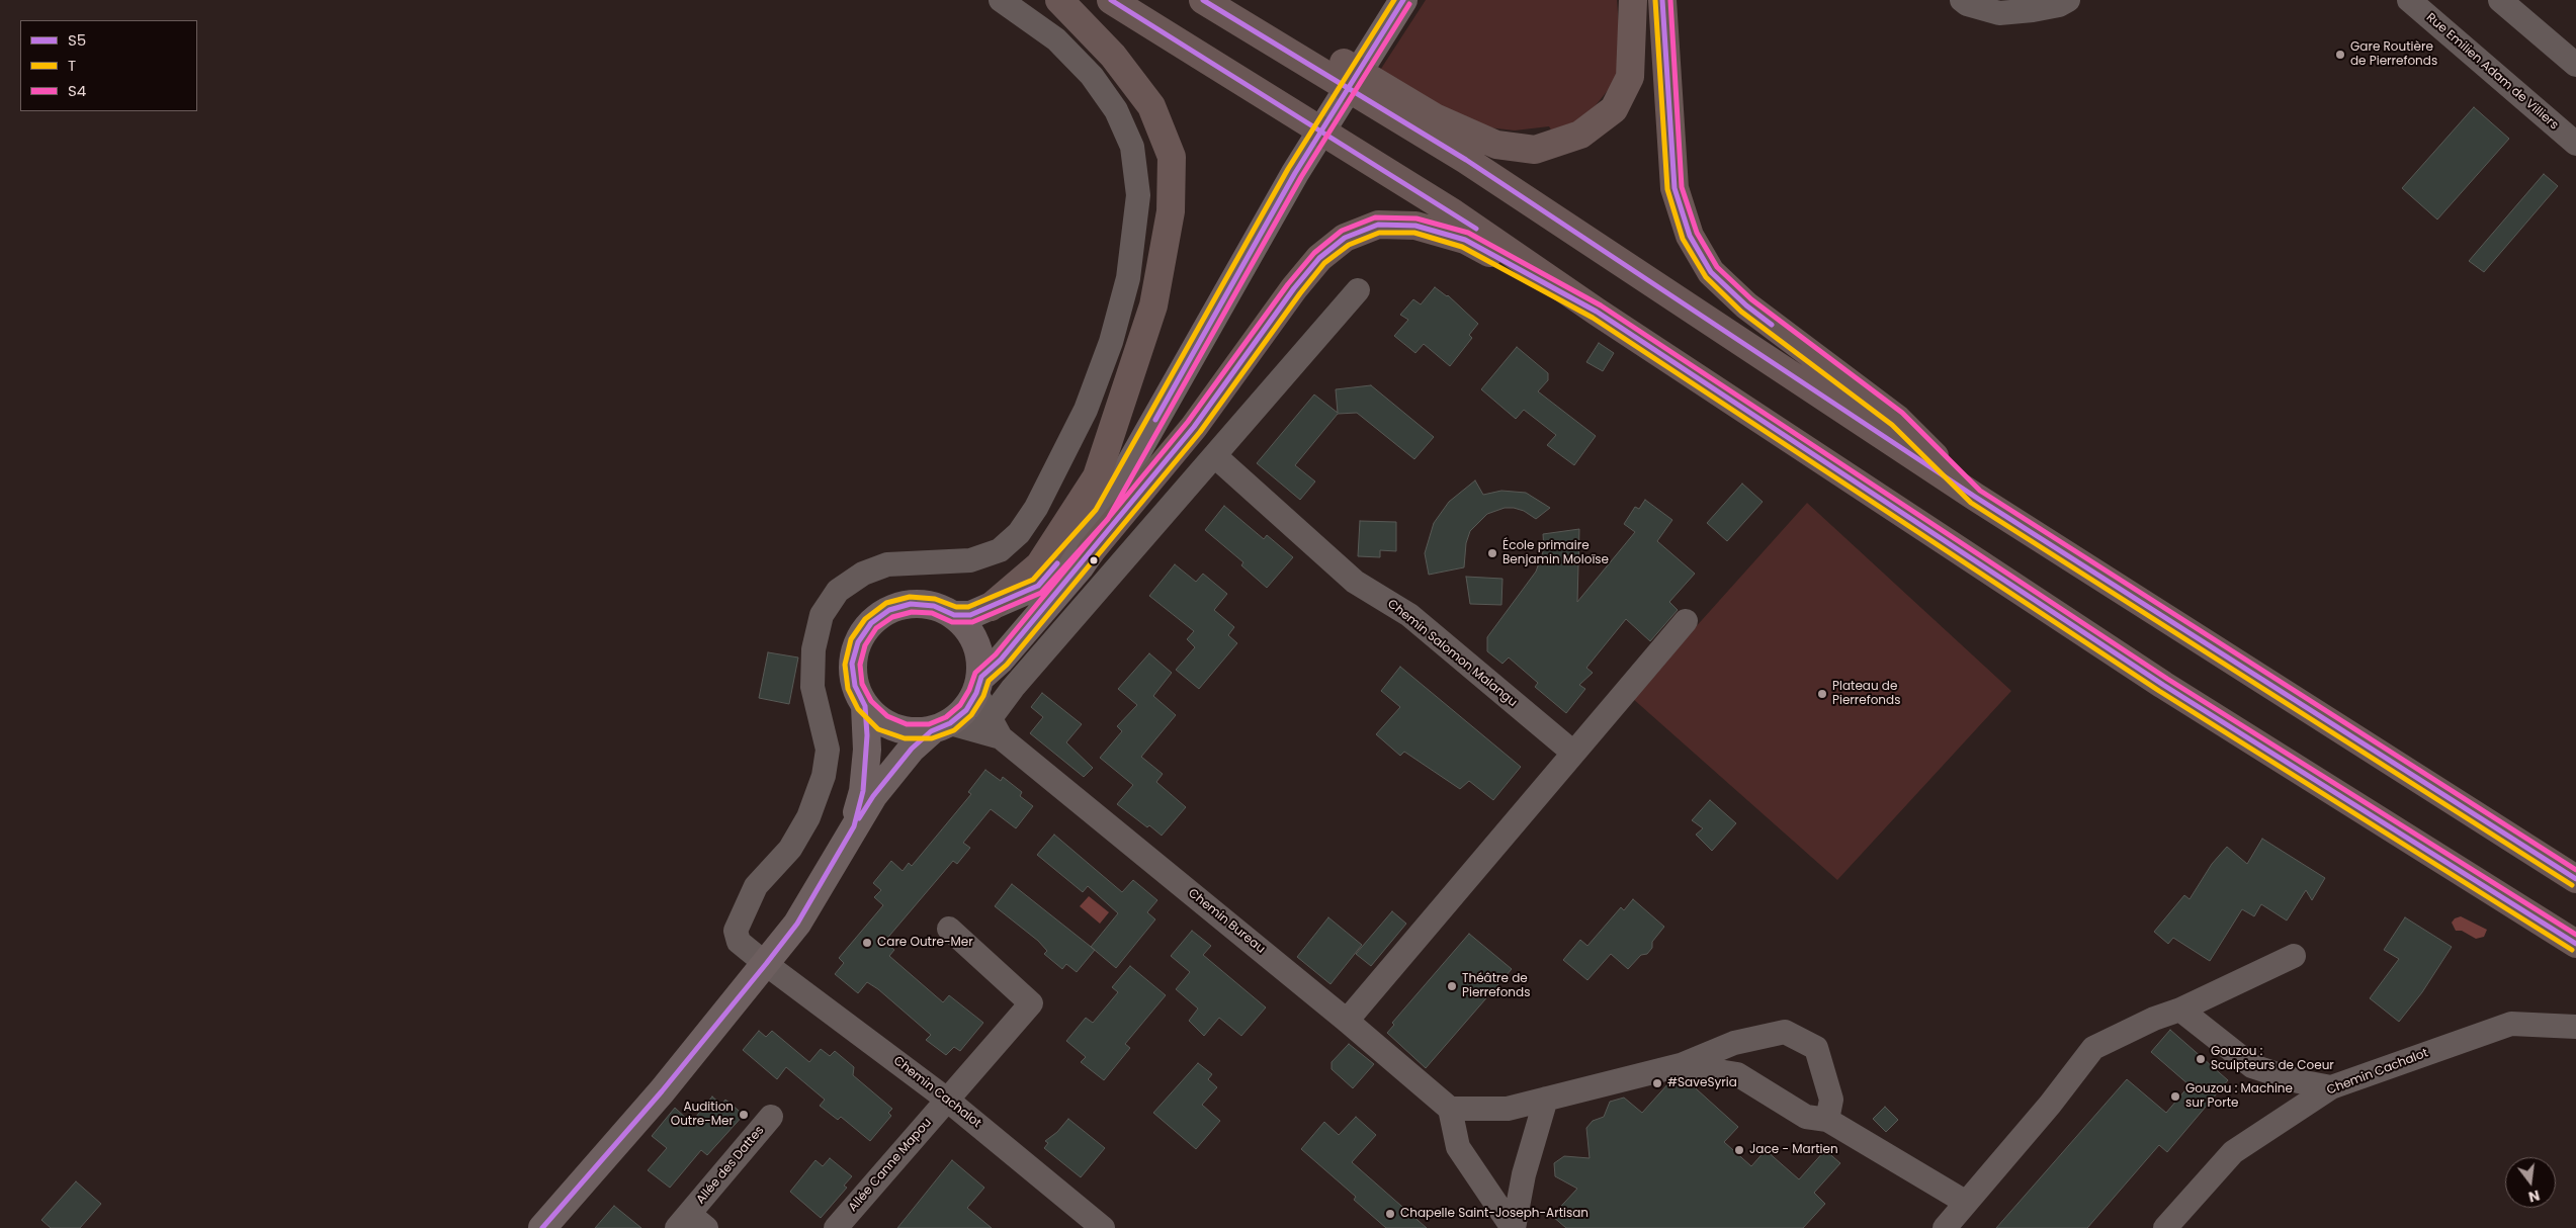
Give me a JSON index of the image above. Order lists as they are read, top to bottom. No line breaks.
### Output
{"streets":{"street":["Rue Emilien Adam de Villiers","Chemin Salomon Malangu","Chemin Bureau","Chemin Cachalot","Allée des Dattes","Allée Canne Mapou"]},"crossings":[["Chemin Cachalot","Allée Canne Mapou"]],"places":["Gare Routière de Pierrefonds","École primaire Benjamin Moloïse","Plateau de Pierrefonds","Care Outre-Mer","Théâtre de Pierrefonds","Gouzou : Sculpteurs de Coeur","#SaveSyria","Gouzou : Machine sur Porte","Audition Outre-Mer","Jace - Martien","Chapelle Saint-Joseph-Artisan"],"lines":["transit line S5","transit line T","transit line S4"],"legend":["S5","T","S4"],"north":"bottom"}
